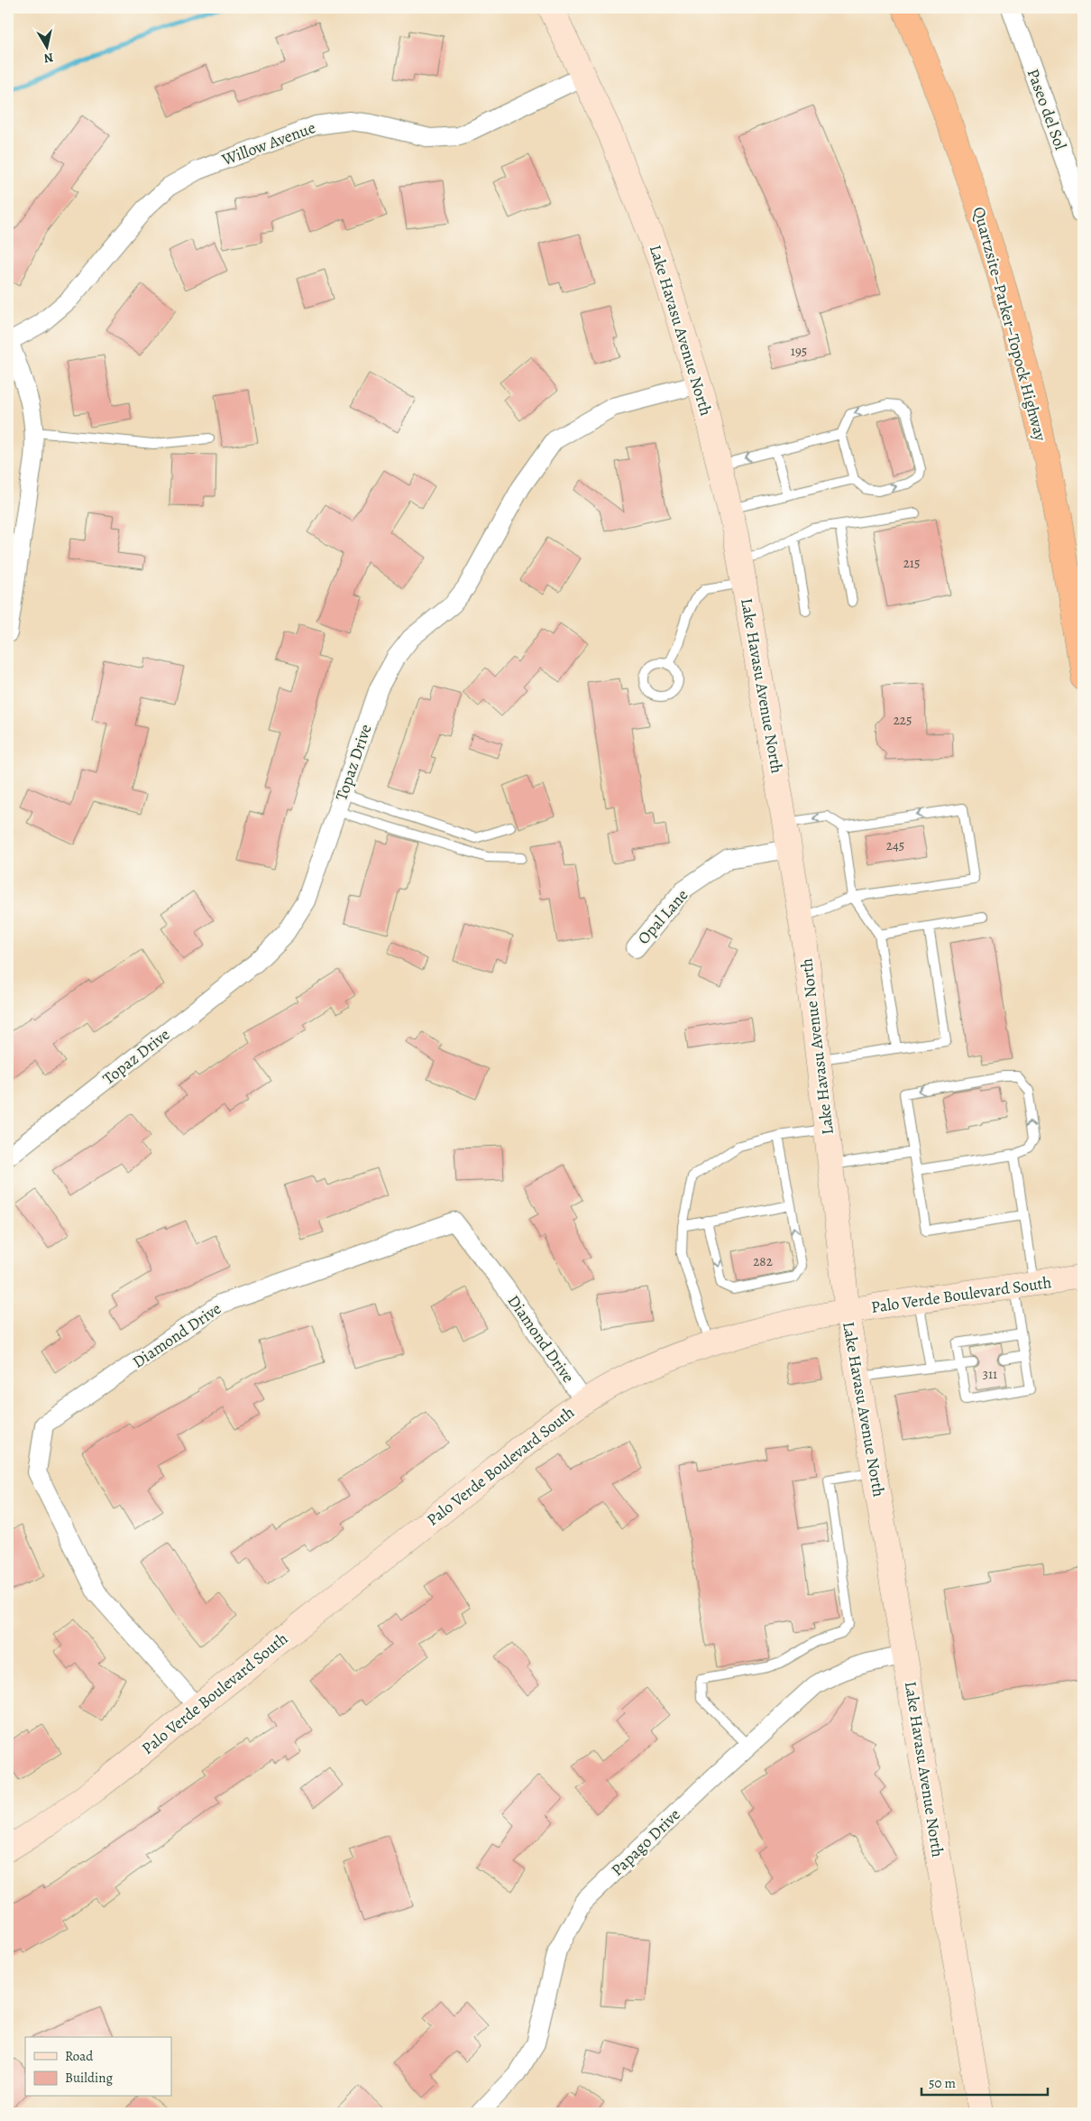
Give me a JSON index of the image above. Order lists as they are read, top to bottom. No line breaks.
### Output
{"streets":{"highway":["Quartzsite–Parker–Topock Highway"],"main road":["Lake Havasu Avenue North","Palo Verde Boulevard South"],"street":["Paseo del Sol","Willow Avenue","Topaz Drive","Opal Lane","Diamond Drive","Papago Drive"]},"crossings":[["Willow Avenue","Lake Havasu Avenue North"],["Lake Havasu Avenue North","Topaz Drive"],["Lake Havasu Avenue North","Opal Lane"],["Lake Havasu Avenue North","Palo Verde Boulevard South"],["Lake Havasu Avenue North","Papago Drive"],["Palo Verde Boulevard South","Diamond Drive"]],"house_numbers":["195","215","225","245","282","311"],"legend":["Road","Building"],"scale_bar":"50 m","north":"bottom"}
